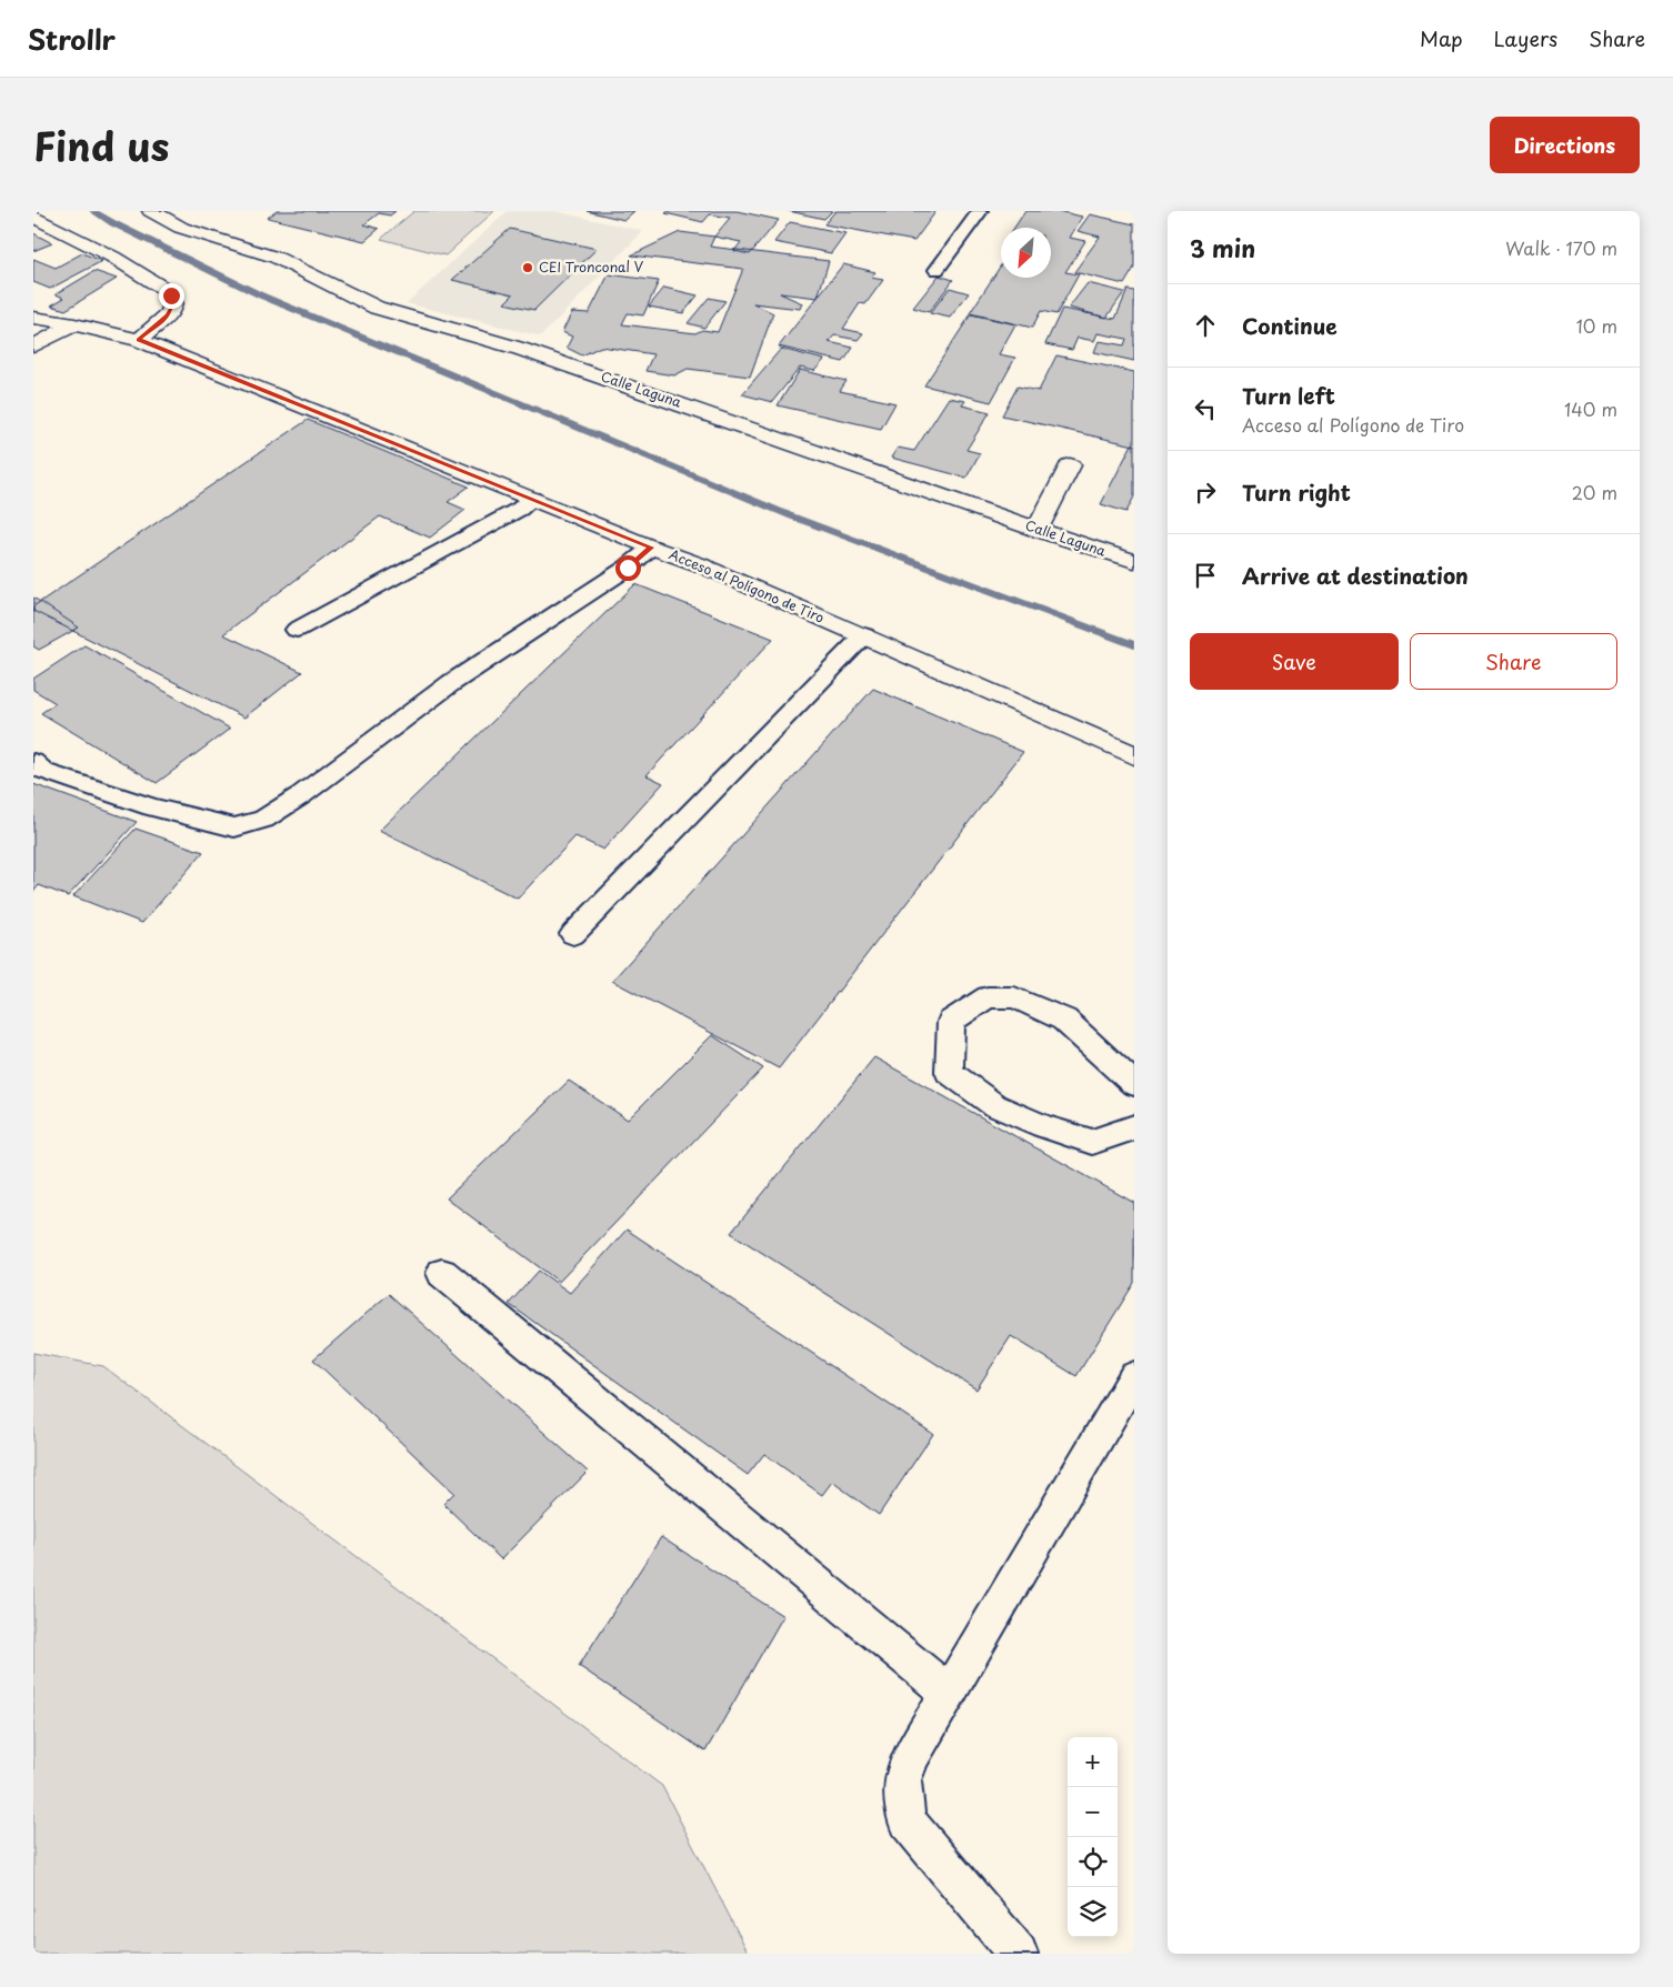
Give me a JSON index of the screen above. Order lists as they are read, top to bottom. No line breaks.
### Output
{"streets":{"street":["Calle Laguna","Acceso al Polígono de Tiro"]},"places":["CEI Tronconal V"],"north":"bottom left","page":{"header":"Strollr","nav":["Map","Layers","Share"],"title":"Find us","buttons":["Directions",["Save","Share"]],"heading":["3 min","Walk · 170 m"],"list":[["Continue","10 m"],["Turn left","Acceso al Polígono de Tiro","140 m"],["Turn right","20 m"],"Arrive at destination"],"map_buttons":["+","−"]}}
